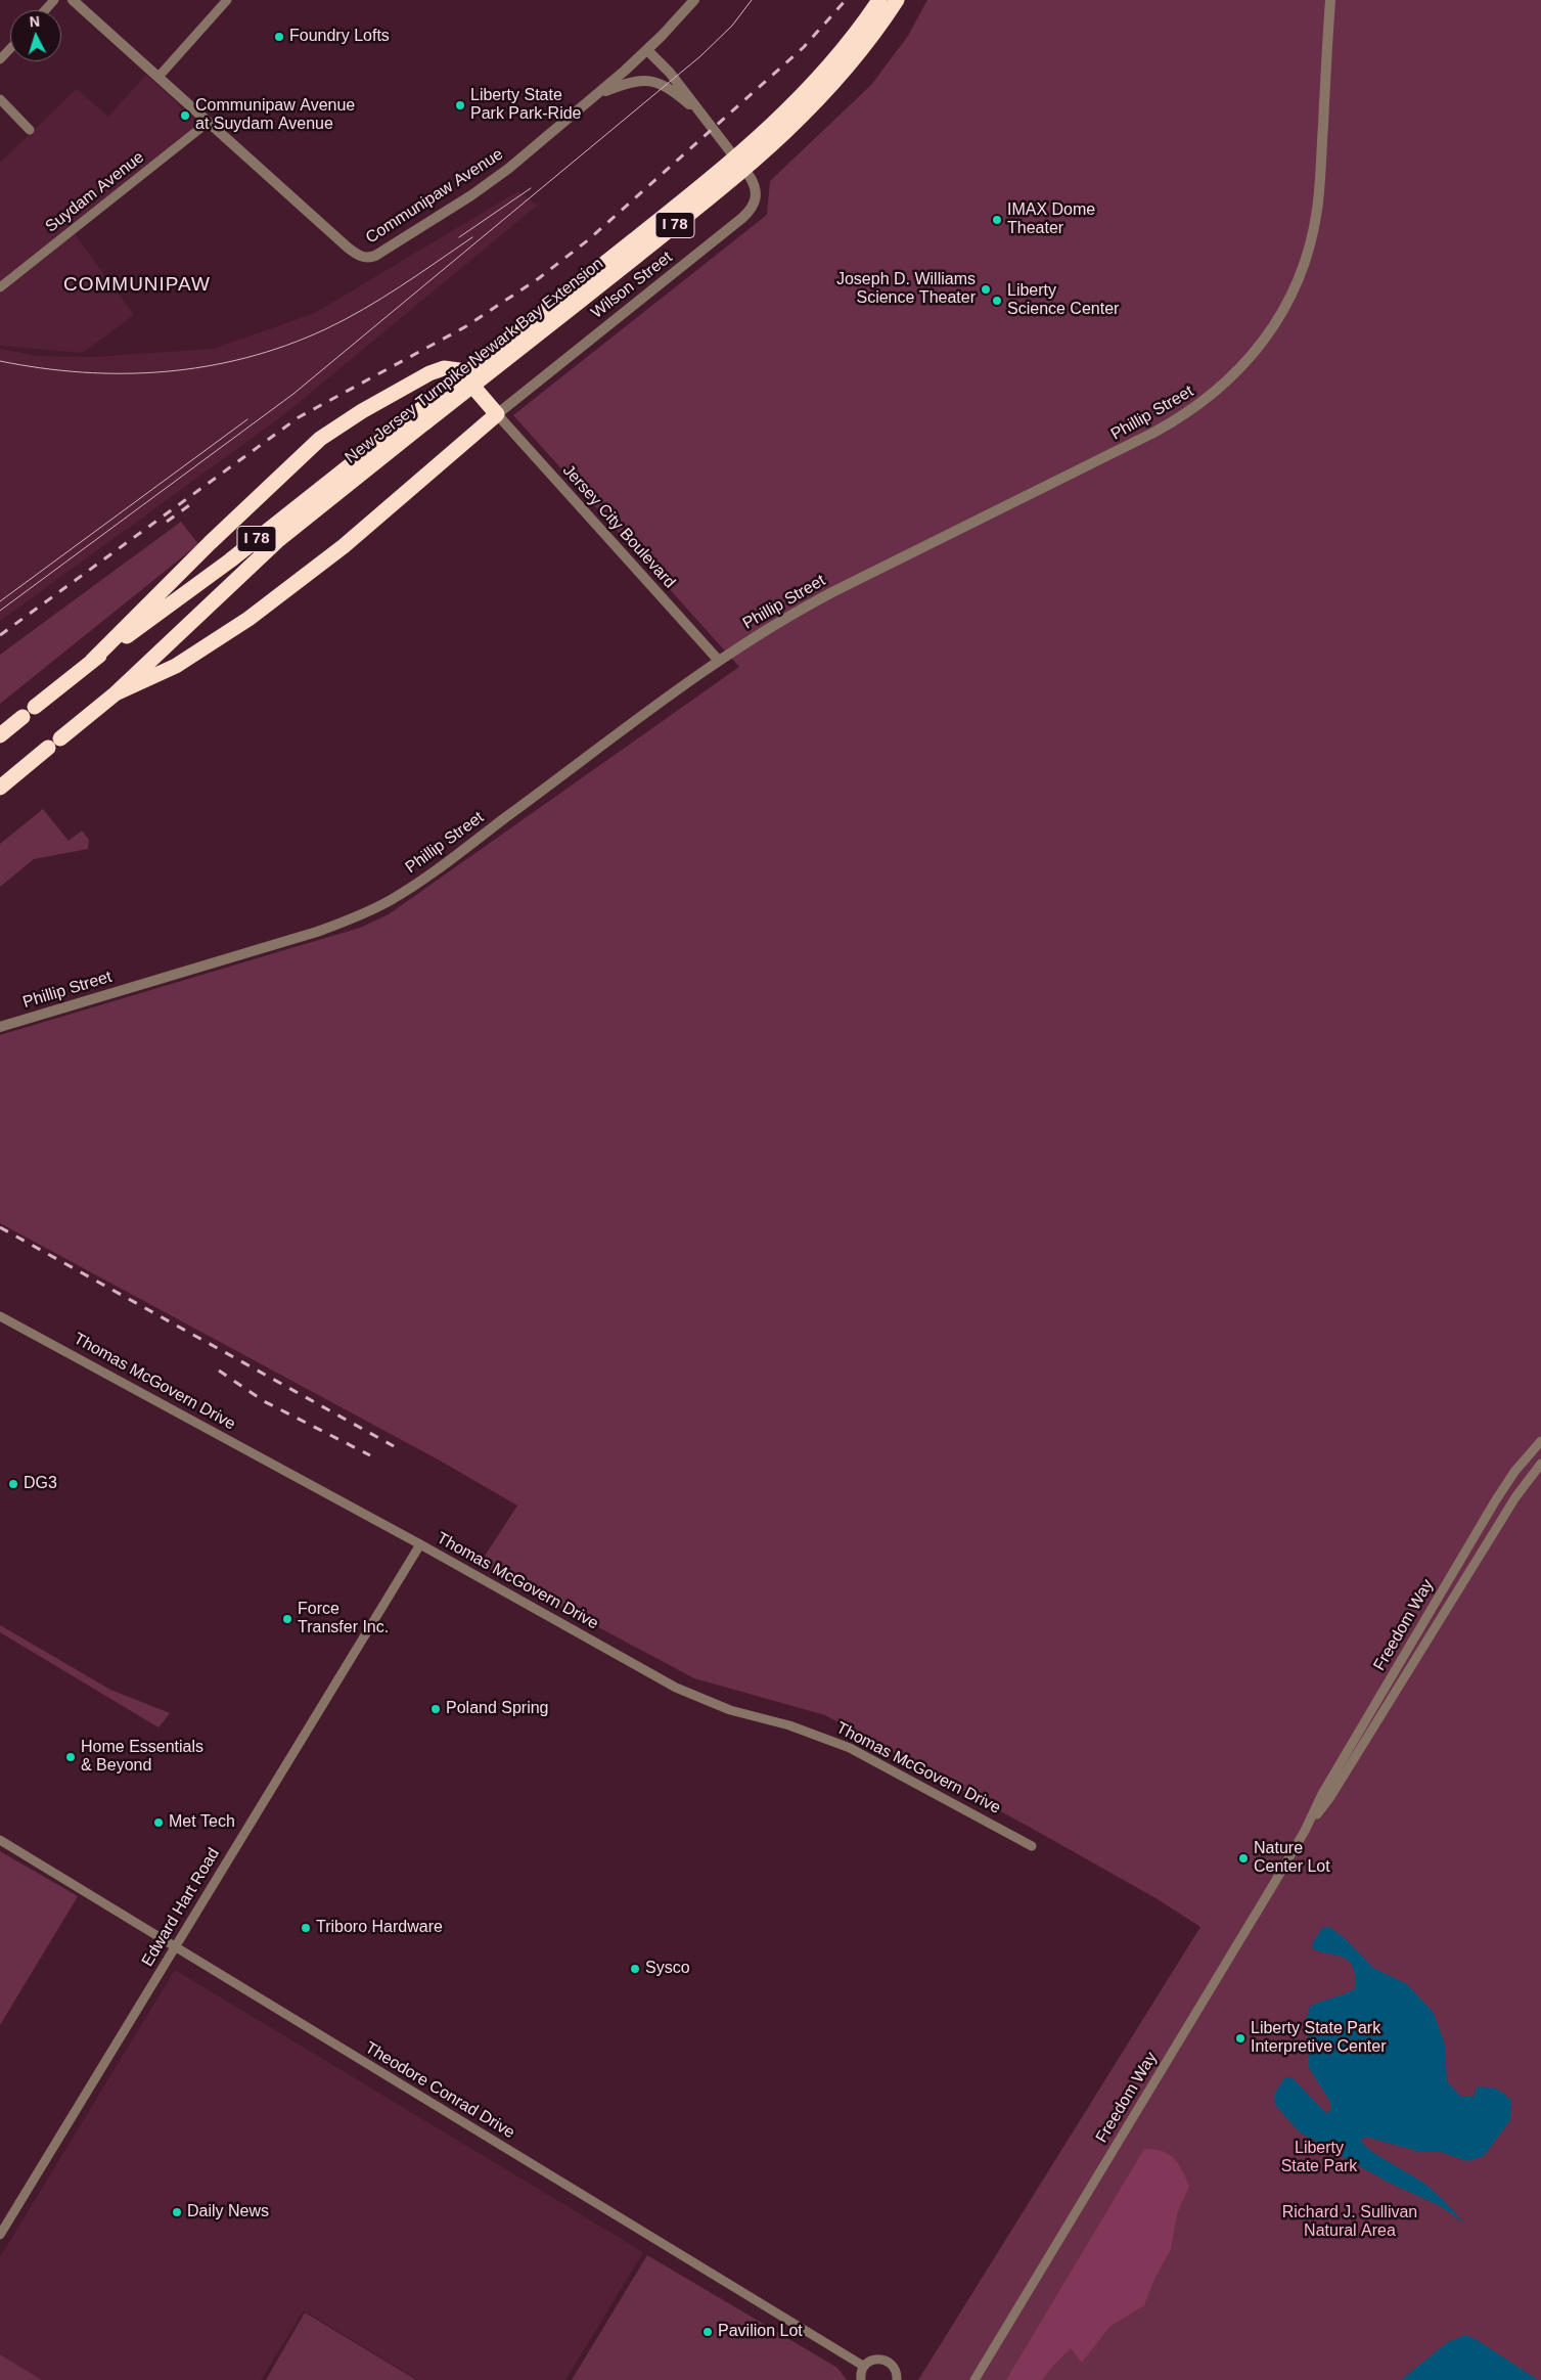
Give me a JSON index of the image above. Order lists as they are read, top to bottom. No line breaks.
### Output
{"streets":{"highway":["I 78","New Jersey Turnpike Newark Bay Extension"],"street":["Suydam Avenue","Communipaw Avenue","Wilson Street","Phillip Street","Jersey City Boulevard","Thomas McGovern Drive","Freedom Way","Edward Hart Road","Theodore Conrad Drive"]},"crossings":[["Suydam Avenue","Communipaw Avenue"],["Communipaw Avenue","Wilson Street"],["Wilson Street","Jersey City Boulevard"],["Phillip Street","Jersey City Boulevard"],["Thomas McGovern Drive","Edward Hart Road"],["Edward Hart Road","Theodore Conrad Drive"]],"districts":["COMMUNIPAW"],"parks":["Liberty State Park","Richard J. Sullivan Natural Area"],"places":["Foundry Lofts","Liberty State Park Park-Ride","Communipaw Avenue at Suydam Avenue","IMAX Dome Theater","Joseph D. Williams Science Theater","Liberty Science Center","DG3","Force Transfer Inc.","Poland Spring","Home Essentials & Beyond","Met Tech","Nature Center Lot","Triboro Hardware","Sysco","Liberty State Park Interpretive Center","Daily News","Pavilion Lot"],"north":"top"}
